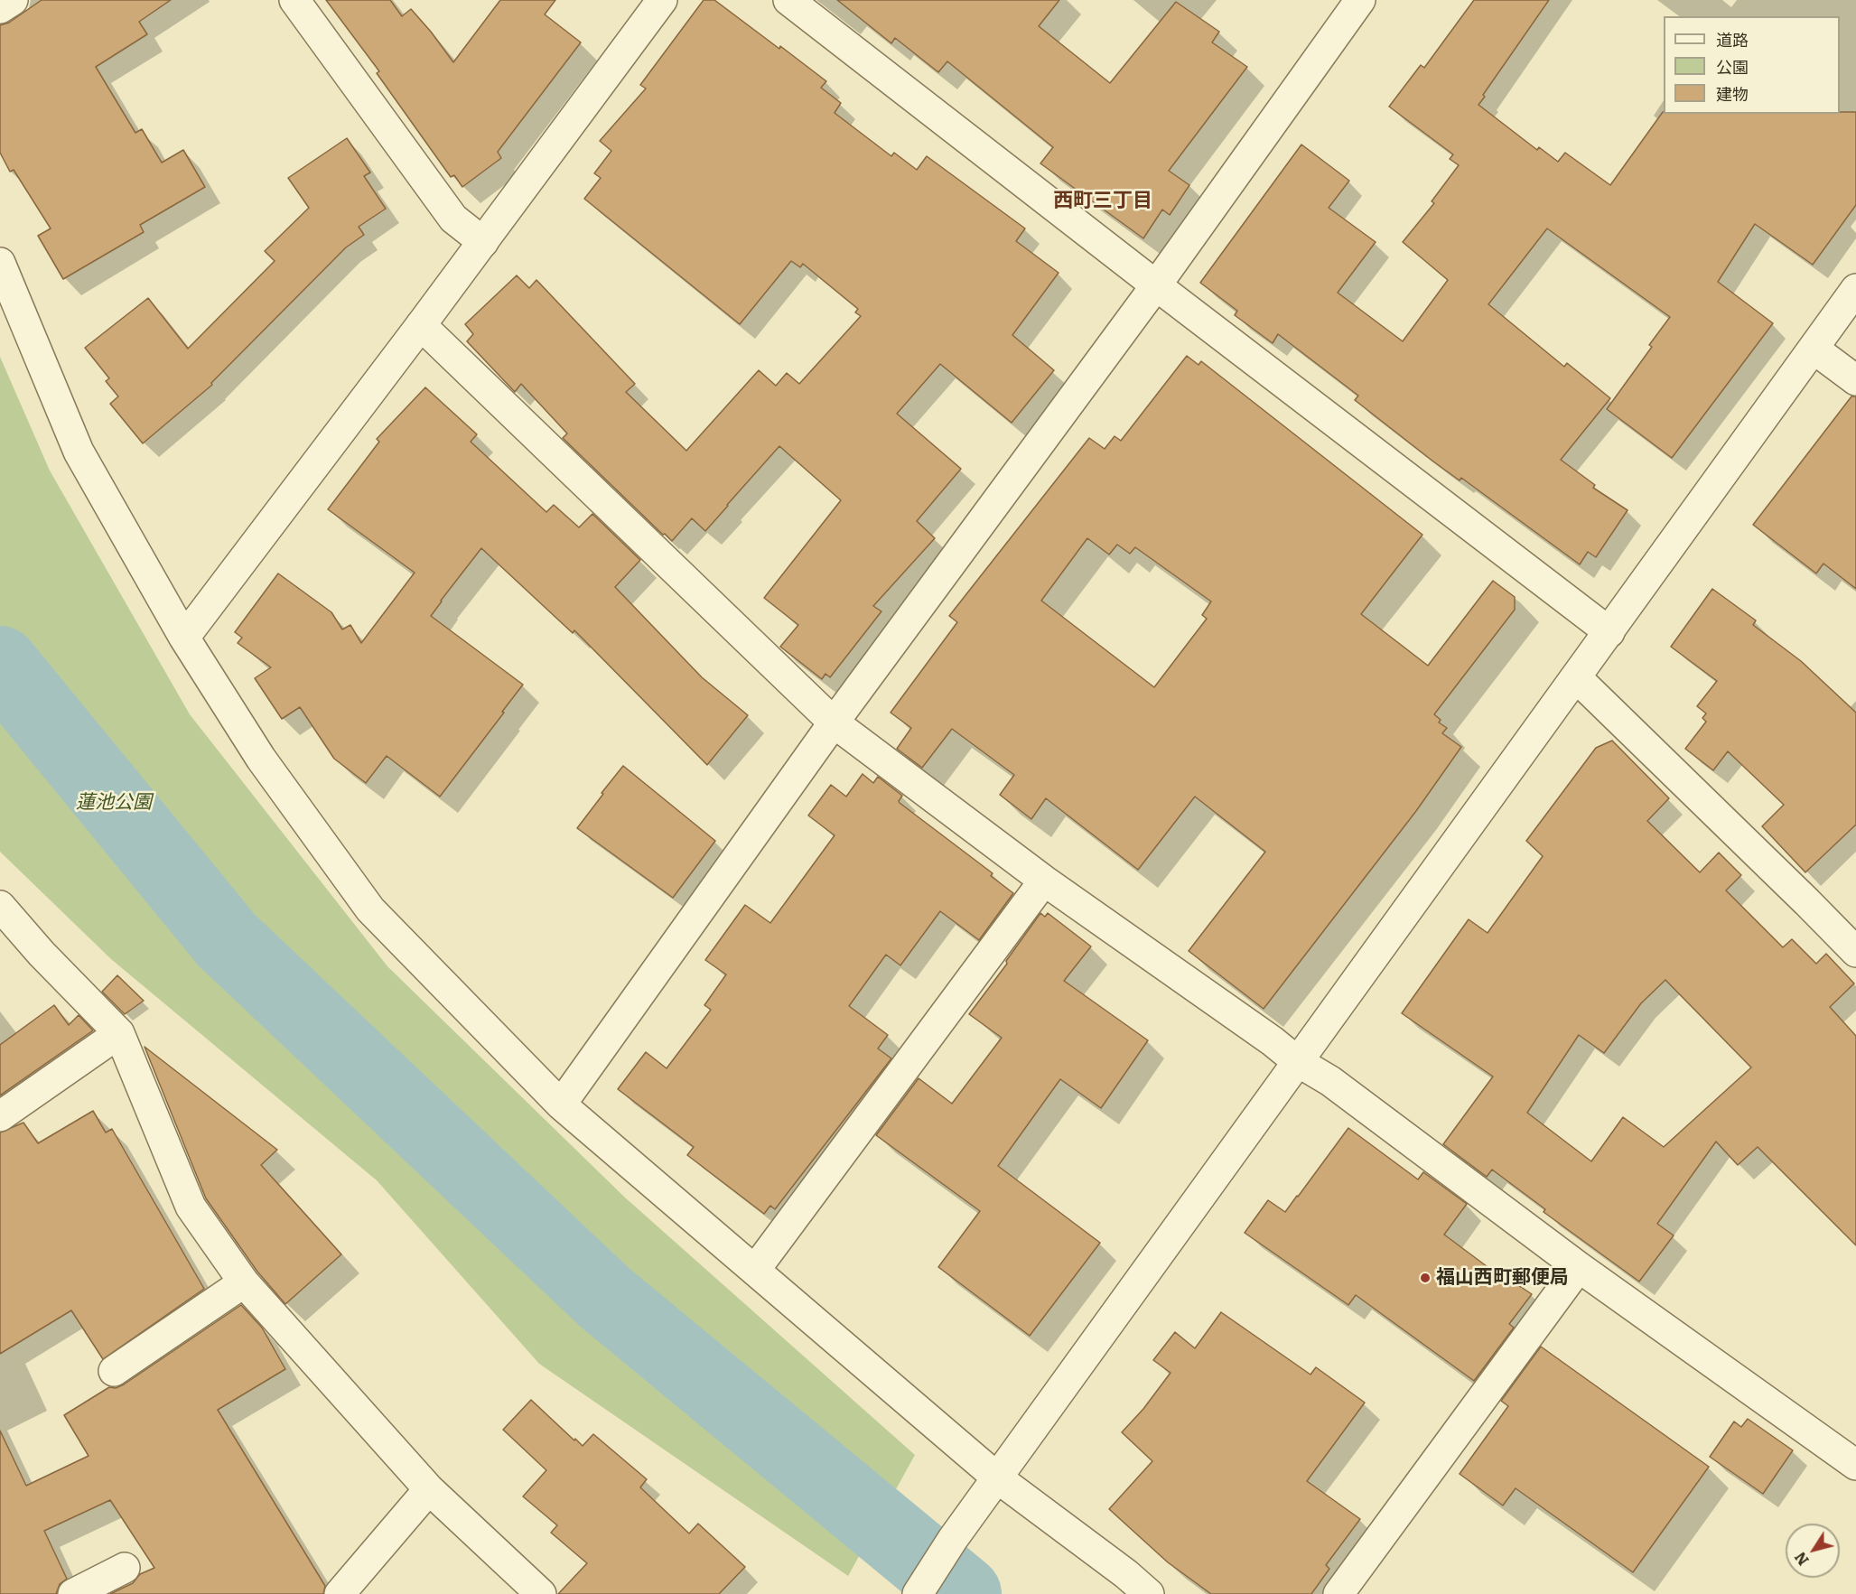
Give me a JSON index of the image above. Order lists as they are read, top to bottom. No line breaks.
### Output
{"districts":["西町三丁目"],"parks":["蓮池公園"],"places":["福山西町郵便局"],"legend":["道路","公園","建物"],"north":"bottom left"}
